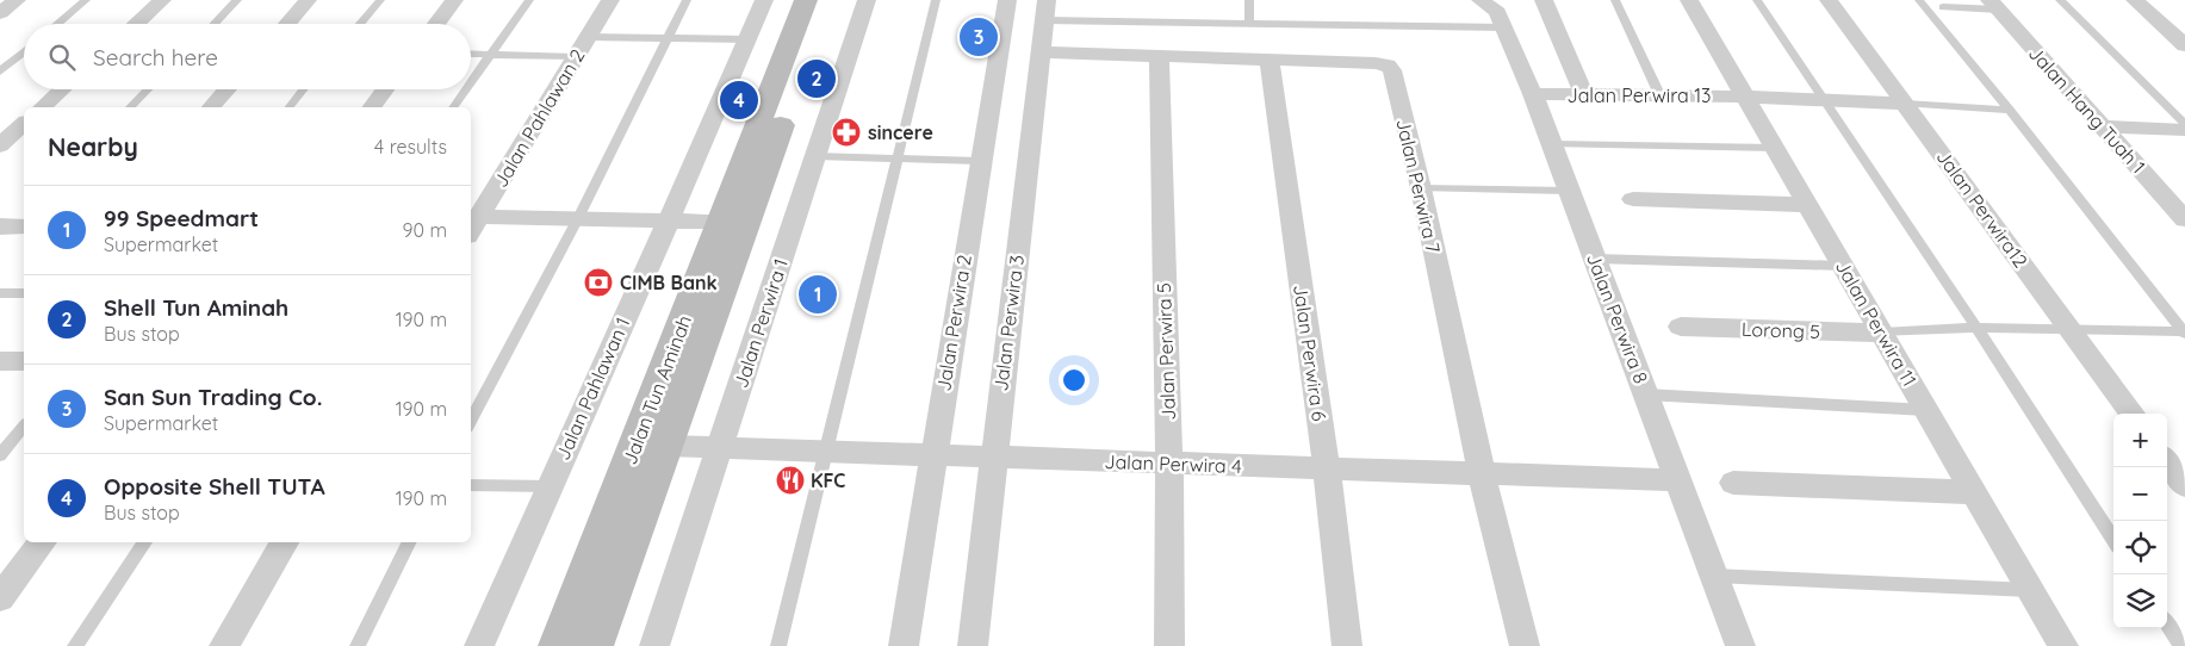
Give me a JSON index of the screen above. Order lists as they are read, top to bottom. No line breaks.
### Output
{"streets":{"main road":["Jalan Tun Aminah"],"street":["Jalan Perwira 13","Jalan Hang Tuah 1","Jalan Pahlawan 2","Jalan Perwira 7","Jalan Perwira12","Jalan Perwira 8","Jalan Perwira 1","Jalan Perwira 2","Jalan Perwira 3","Jalan Perwira 11","Lorong 5","Jalan Perwira 5","Jalan Perwira 6","Jalan Pahlawan 1","Jalan Perwira 4"]},"crossings":[["Jalan Perwira 13","Jalan Perwira12"],["Jalan Perwira 13","Jalan Perwira 8"],["Jalan Perwira 13","Jalan Perwira 11"],["Jalan Perwira 7","Jalan Perwira 3"],["Jalan Perwira 7","Jalan Perwira 5"],["Jalan Perwira 7","Jalan Perwira 6"],["Jalan Perwira 7","Jalan Perwira 4"],["Jalan Perwira 8","Jalan Perwira 4"],["Jalan Perwira 1","Jalan Perwira 4"],["Jalan Perwira 2","Jalan Perwira 4"],["Jalan Perwira 3","Jalan Perwira 4"],["Jalan Perwira 11","Lorong 5"],["Jalan Perwira 5","Jalan Perwira 4"],["Jalan Perwira 6","Jalan Perwira 4"],["Jalan Tun Aminah","Jalan Perwira 4"]],"places":{"pharmacy":["sincere"],"bank":["CIMB Bank"],"restaurant":["KFC"]},"page":{"pins":["3","2","4","1"],"search":"Search here","heading":["Nearby","4 results"],"list":[{"mark":"1","name":"99 Speedmart","note":"Supermarket","value":"90 m"},{"mark":"2","name":"Shell Tun Aminah","note":"Bus stop","value":"190 m"},{"mark":"3","name":"San Sun Trading Co.","note":"Supermarket","value":"190 m"},{"mark":"4","name":"Opposite Shell TUTA","note":"Bus stop","value":"190 m"}],"map_buttons":["+","−"]}}
